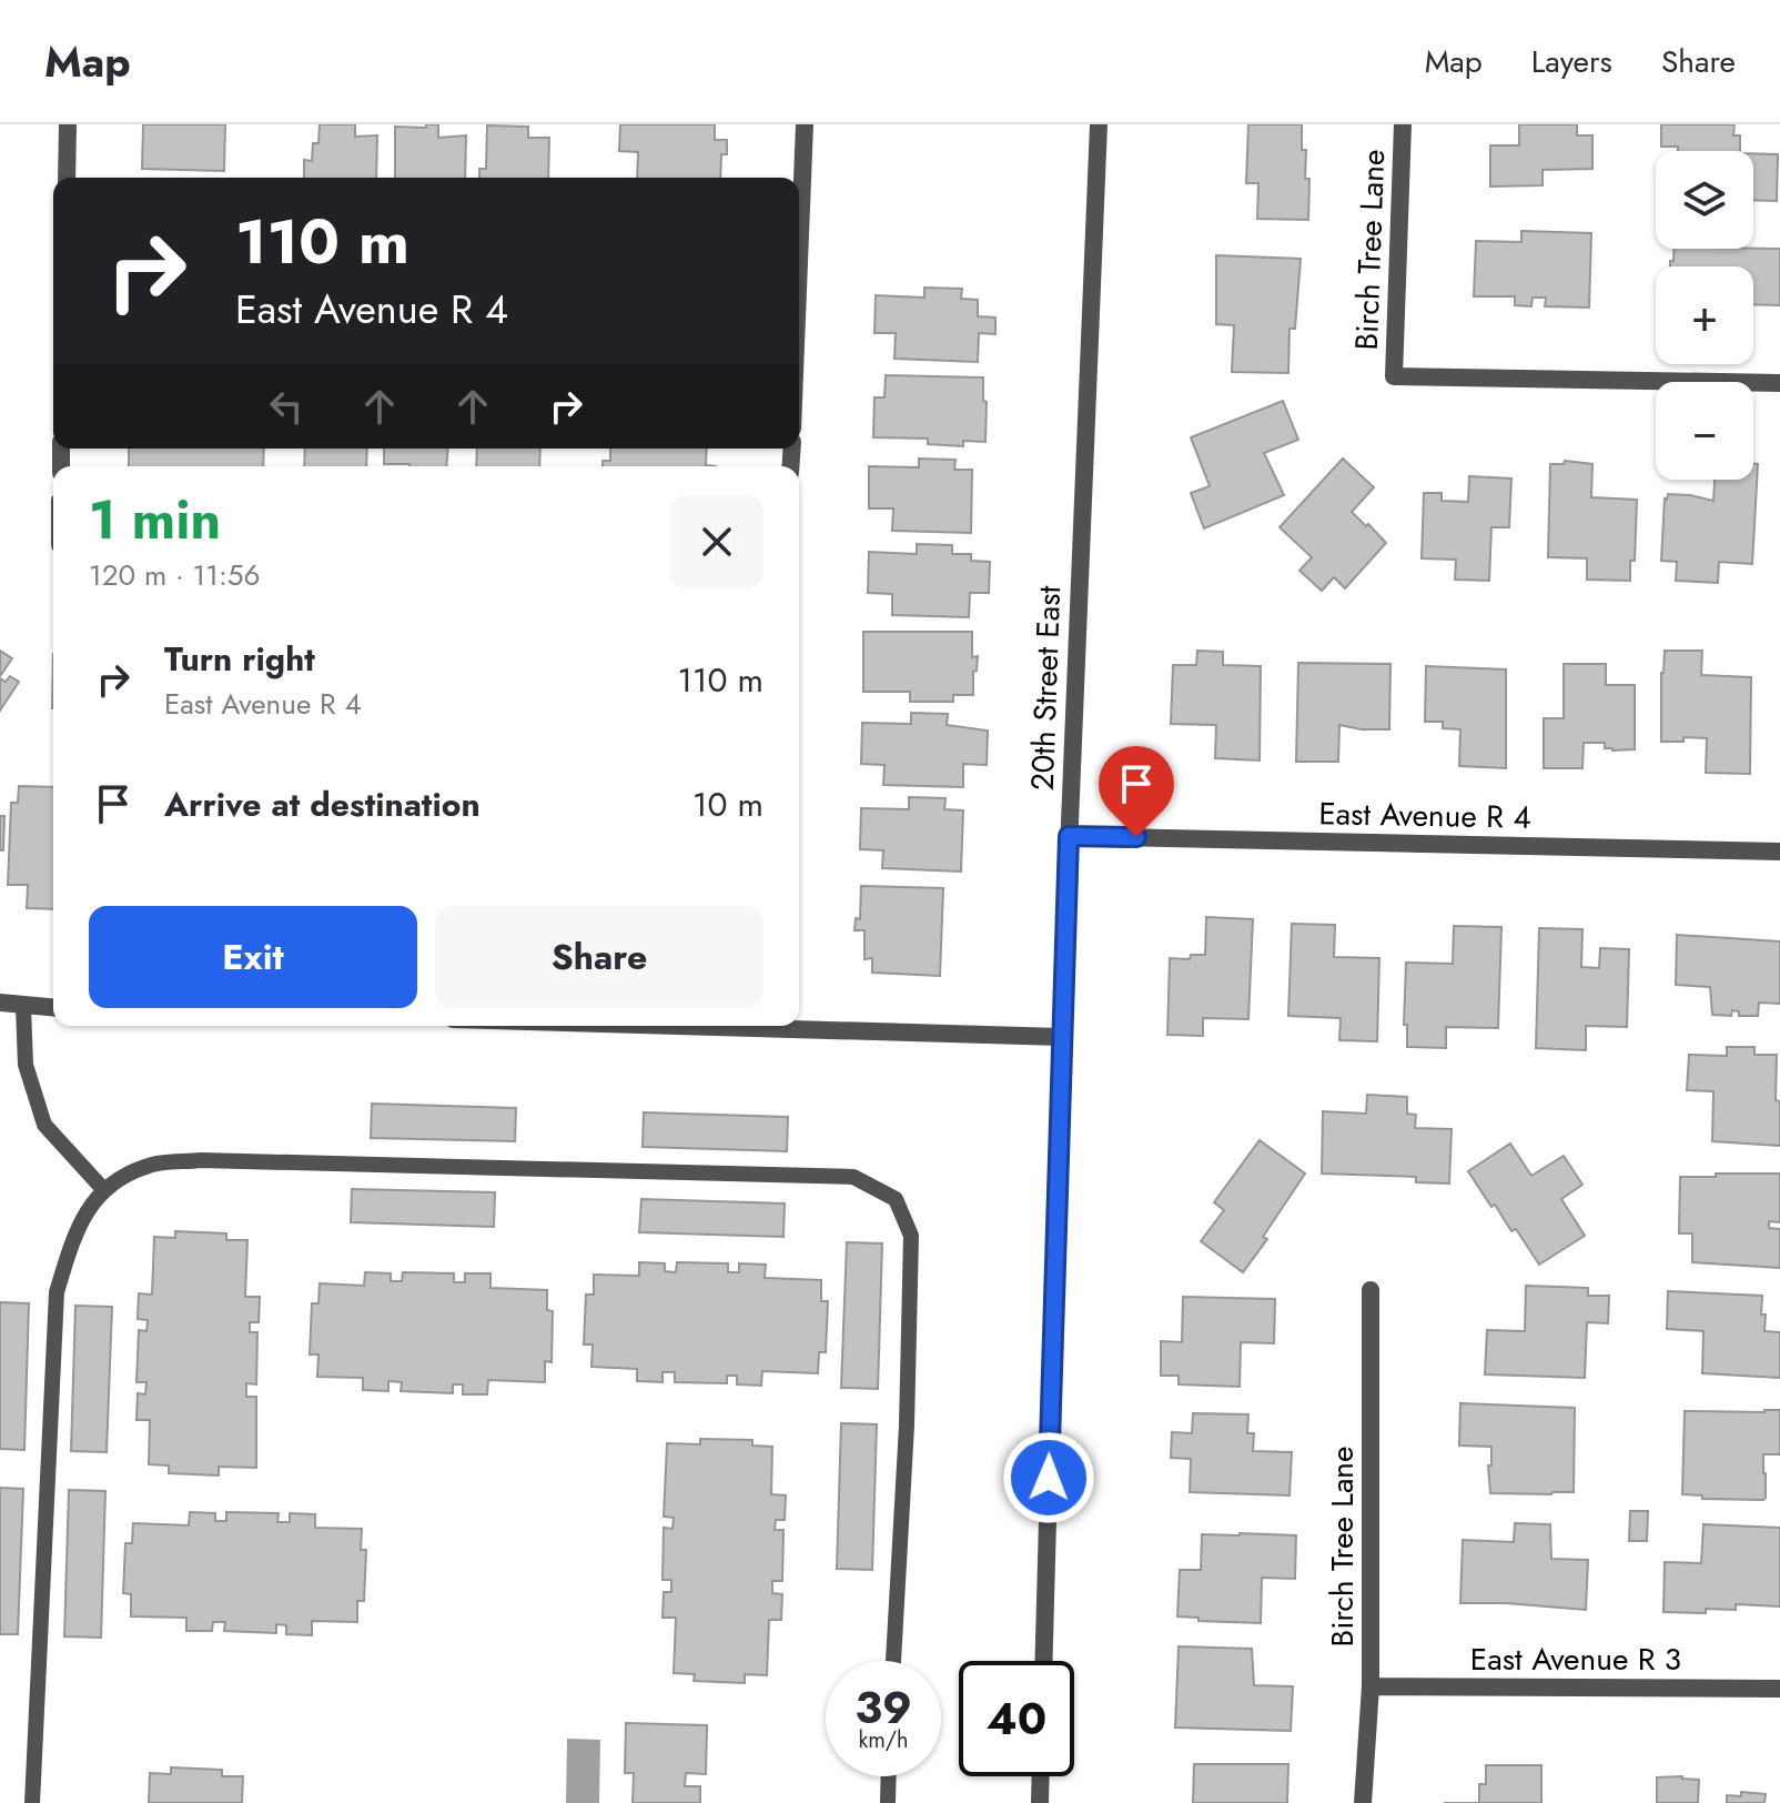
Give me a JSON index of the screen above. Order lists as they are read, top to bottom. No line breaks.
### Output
{"streets":{"street":["Birch Tree Lane","20th Street East","East Avenue R 4","East Avenue R 3"]},"crossings":[["Birch Tree Lane","East Avenue R 3"],["20th Street East","East Avenue R 4"]],"page":{"header":"Map","nav":["Map","Layers","Share"],"map_buttons":["+","−"],"turn":["110 m","East Avenue R 4"],"heading":["1 min","120 m · 11:56"],"list":[{"name":"Turn right","note":"East Avenue R 4","value":"110 m"},{"name":"Arrive at destination","value":"10 m"}],"buttons":["Exit","Share"],"speed":"39 km/h","limit":"40"}}
